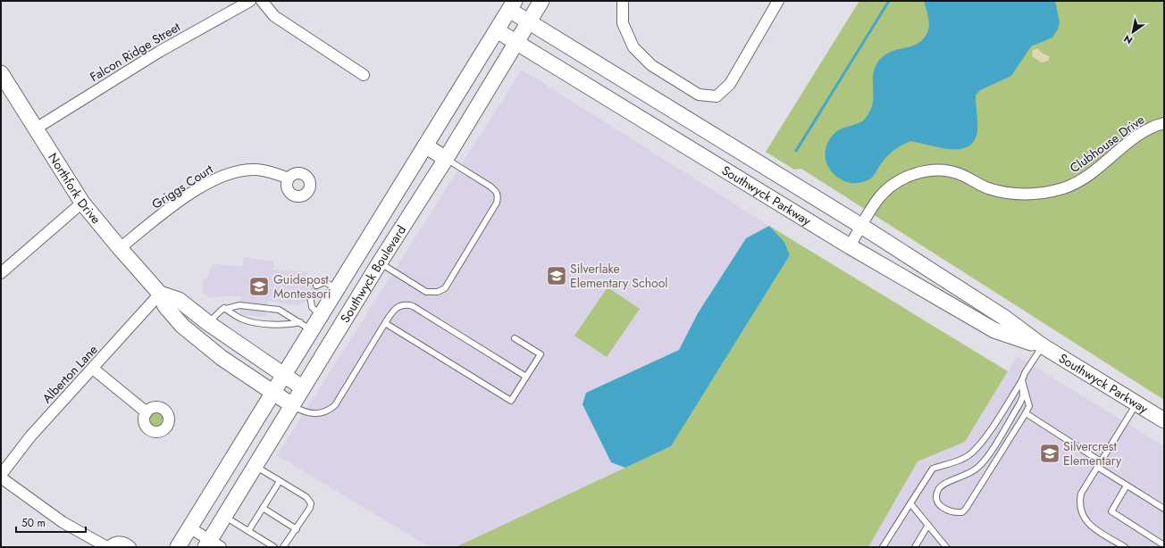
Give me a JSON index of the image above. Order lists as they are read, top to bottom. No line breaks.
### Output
{"streets":{"street":["Falcon Ridge Street","Clubhouse Drive","Griggs Court","Northfork Drive","Southwyck Parkway","Southwyck Boulevard","Alberton Lane"]},"crossings":[["Falcon Ridge Street","Northfork Drive"],["Clubhouse Drive","Southwyck Parkway"],["Griggs Court","Northfork Drive"],["Northfork Drive","Southwyck Boulevard"],["Northfork Drive","Alberton Lane"],["Southwyck Parkway","Southwyck Boulevard"]],"places":{"school or university":["Silverlake Elementary School","Guidepost Montessori","Silvercrest Elementary"]},"scale_bar":"50 m","north":"bottom left"}
